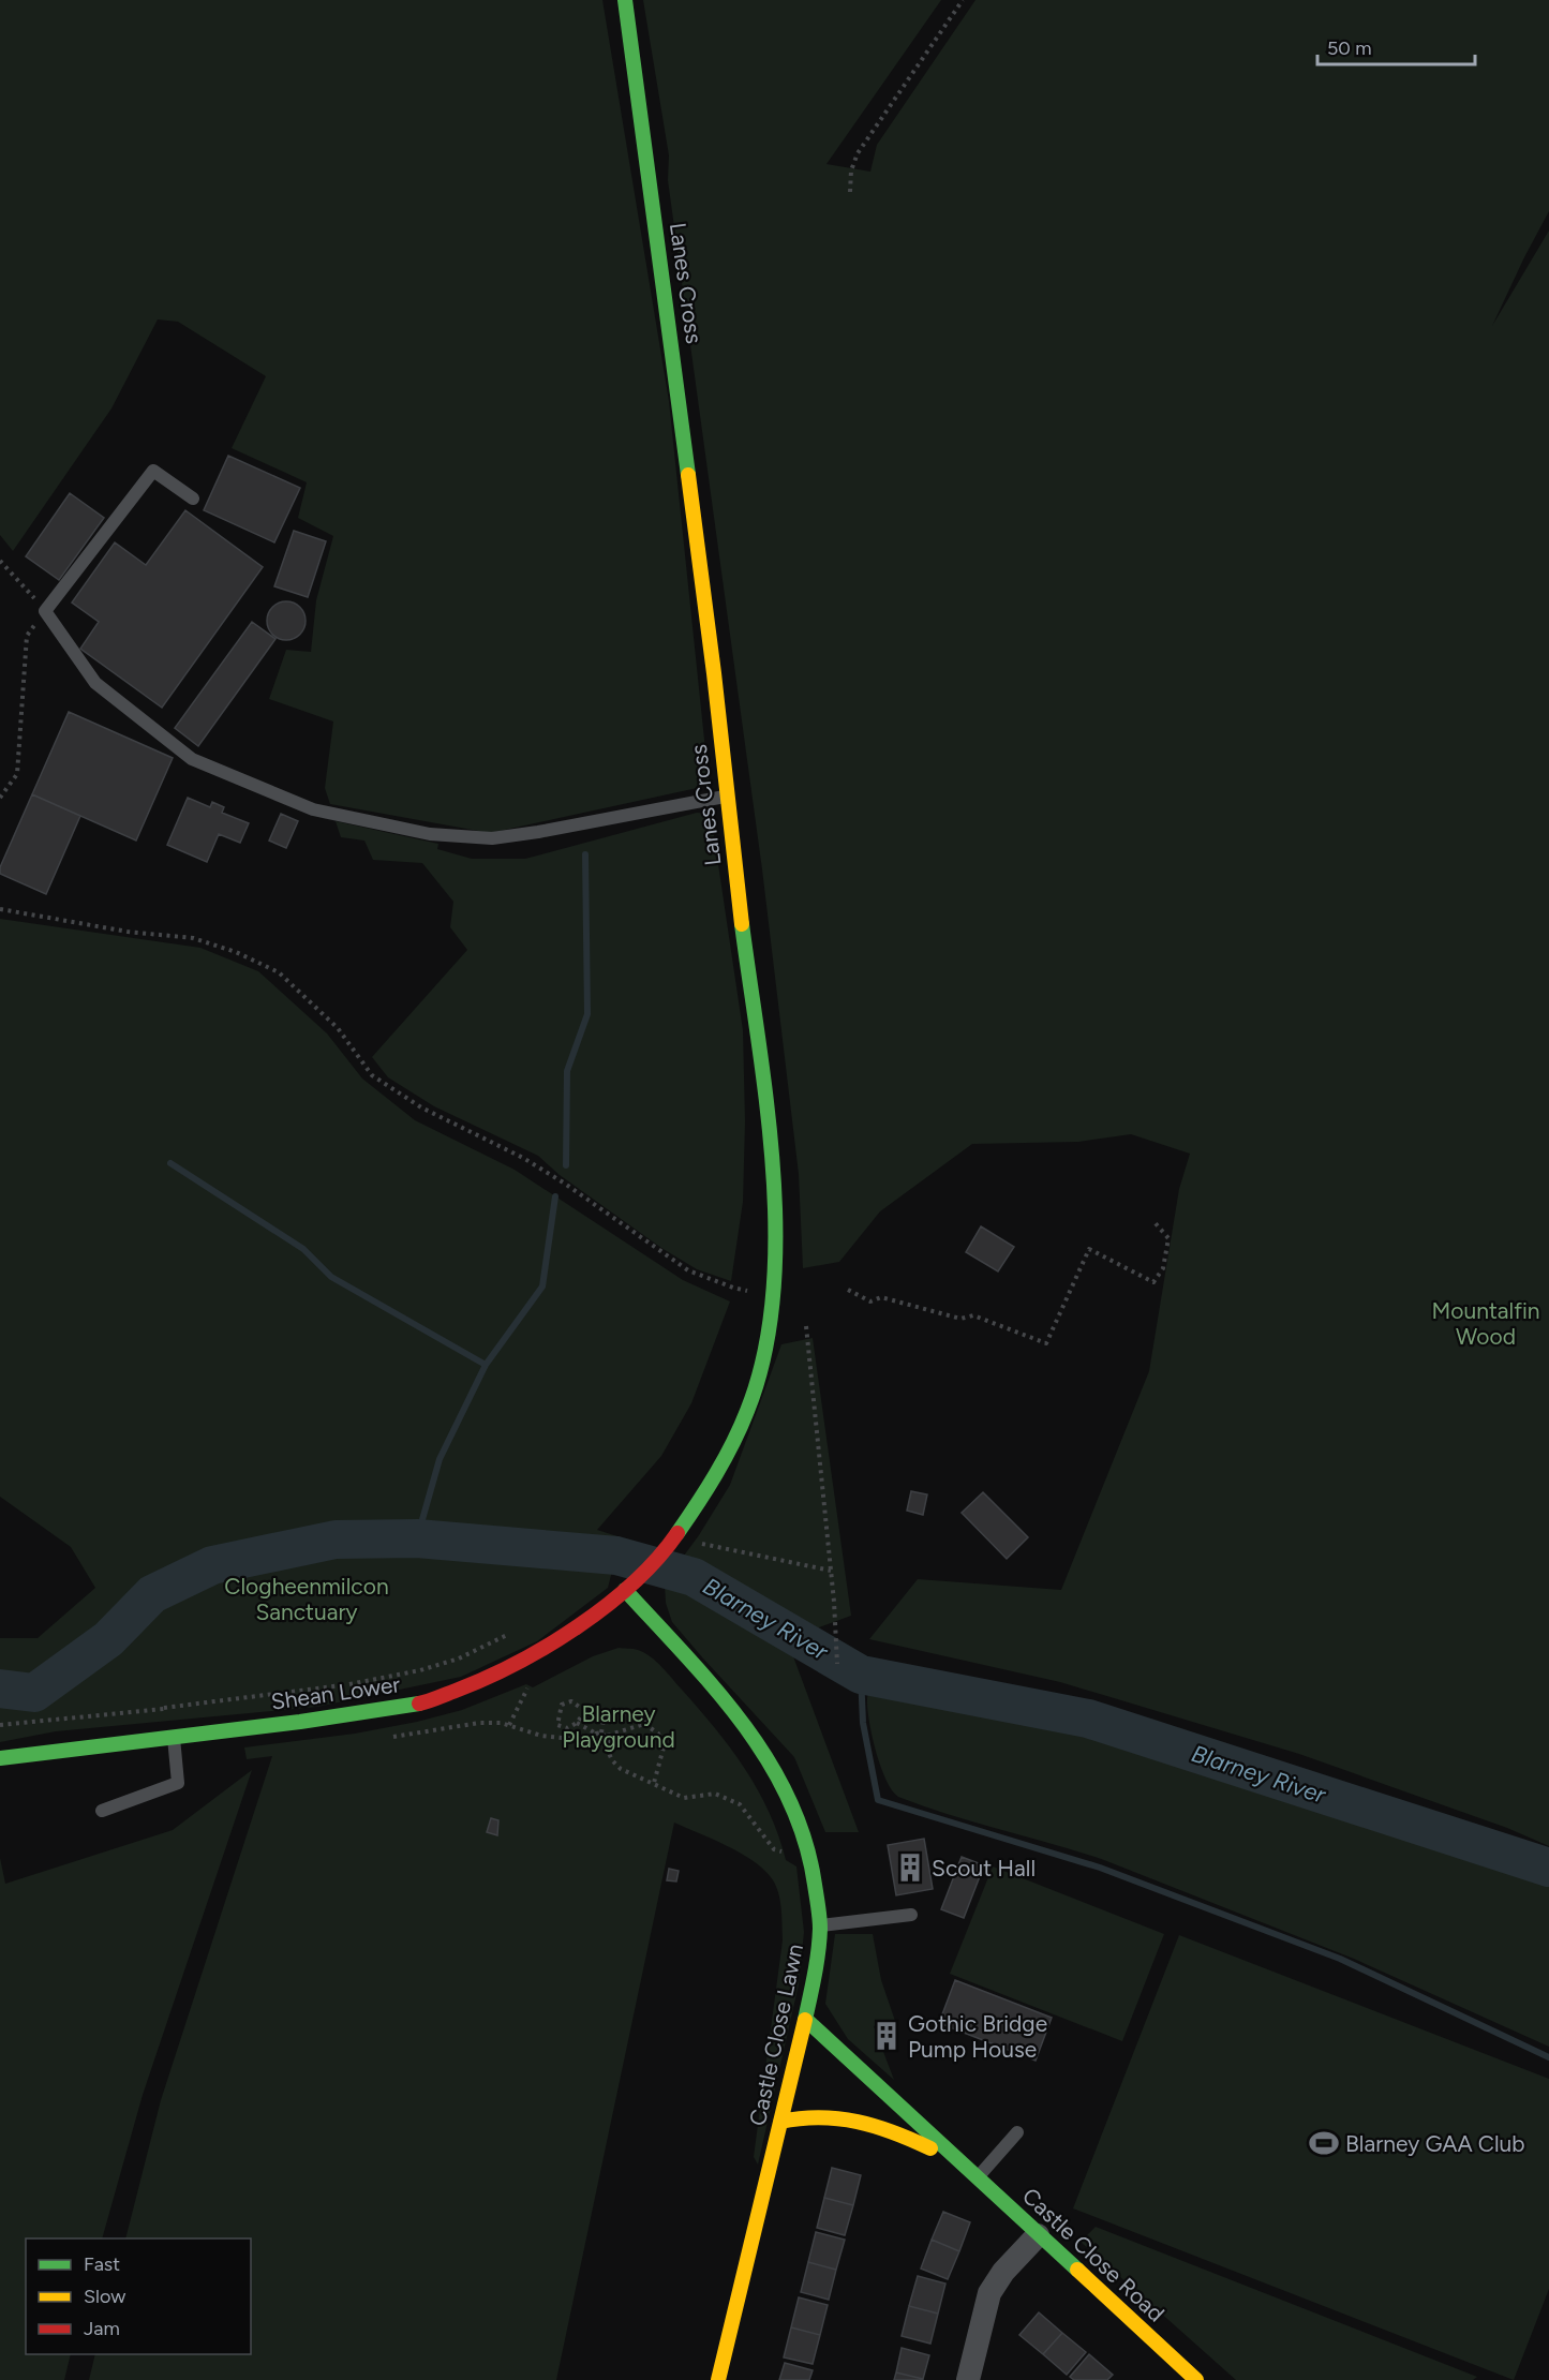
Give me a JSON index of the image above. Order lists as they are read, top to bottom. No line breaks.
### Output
{"streets":{"street":["Lanes Cross","Shean Lower","Castle Close Lawn","Castle Close Road"]},"crossings":[["Lanes Cross","Shean Lower"],["Shean Lower","Castle Close Lawn"],["Castle Close Lawn","Castle Close Road"]],"water":["Blarney River"],"parks":["Mountalfin Wood","Clogheenmilcon Sanctuary","Blarney Playground"],"places":{"building":["Scout Hall","Gothic Bridge Pump House"],"sports":["Blarney GAA Club"]},"legend":["Fast","Slow","Jam"],"scale_bar":"50 m"}
